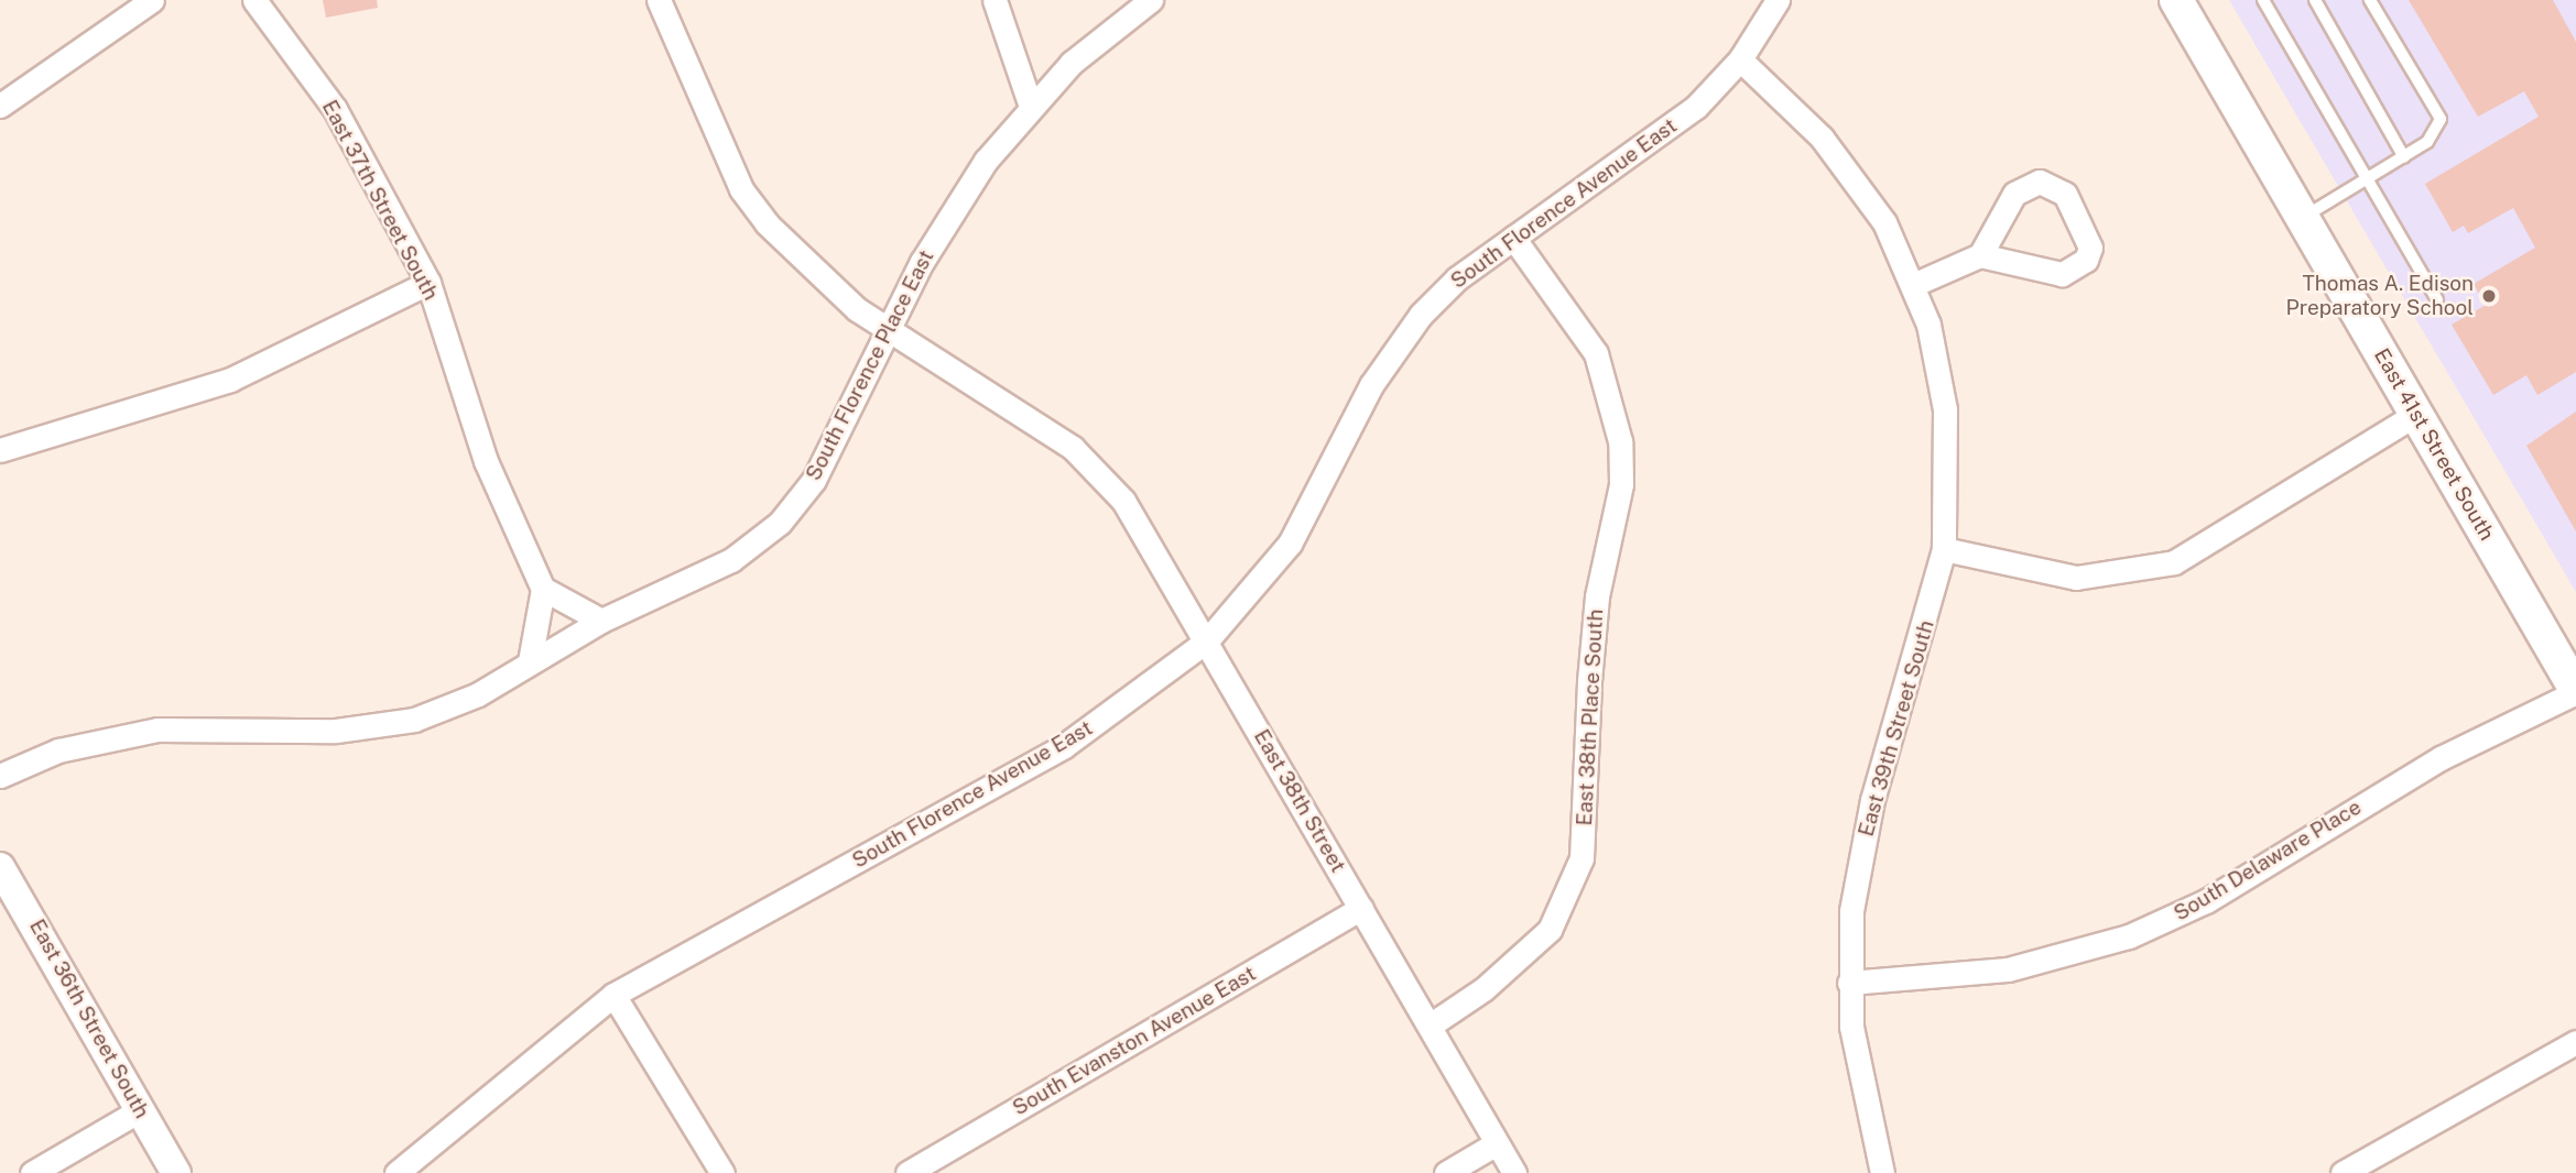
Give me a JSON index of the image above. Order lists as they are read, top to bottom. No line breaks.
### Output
{"streets":{"main road":["East 41st Street South"],"street":["East 37th Street South","South Florence Avenue East","South Florence Place East","East 38th Place South","East 39th Street South","East 38th Street","South Delaware Place","East 36th Street South","South Evanston Avenue East"]},"crossings":[["South Florence Avenue East","East 38th Place South"],["South Florence Avenue East","East 39th Street South"],["South Florence Avenue East","East 38th Street"],["South Florence Place East","East 38th Street"],["East 41st Street South","South Delaware Place"],["East 38th Place South","East 38th Street"],["East 39th Street South","South Delaware Place"],["East 38th Street","South Evanston Avenue East"]],"places":["Thomas A. Edison Preparatory School"]}
